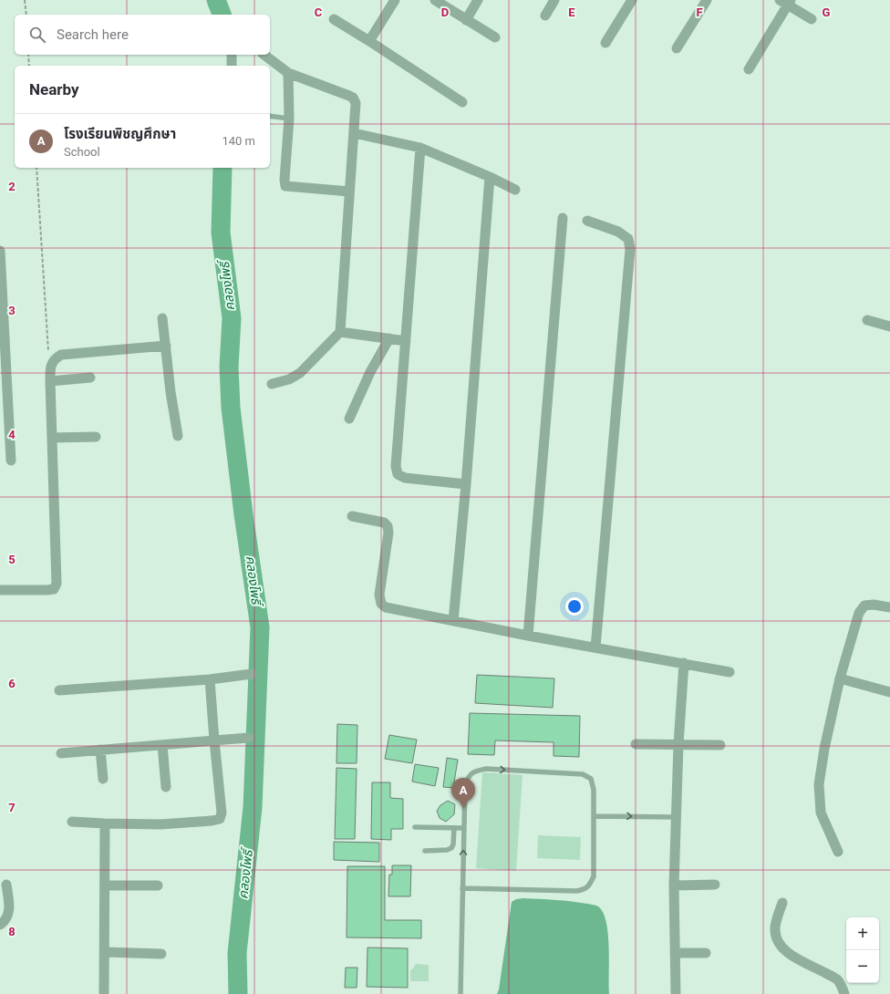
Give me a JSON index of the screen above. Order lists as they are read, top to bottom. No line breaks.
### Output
{"water":["คลองโพธิ์"],"page":{"search":"Search here","heading":"Nearby","list":[{"mark":"A","name":"โรงเรียนพิชญศึกษา","note":"School","value":"140 m"}],"pins":"A","map_buttons":["+","−"]},"grid":{"columns":["C","D","E","F","G"],"rows":["2","3","4","5","6","7","8"]}}
